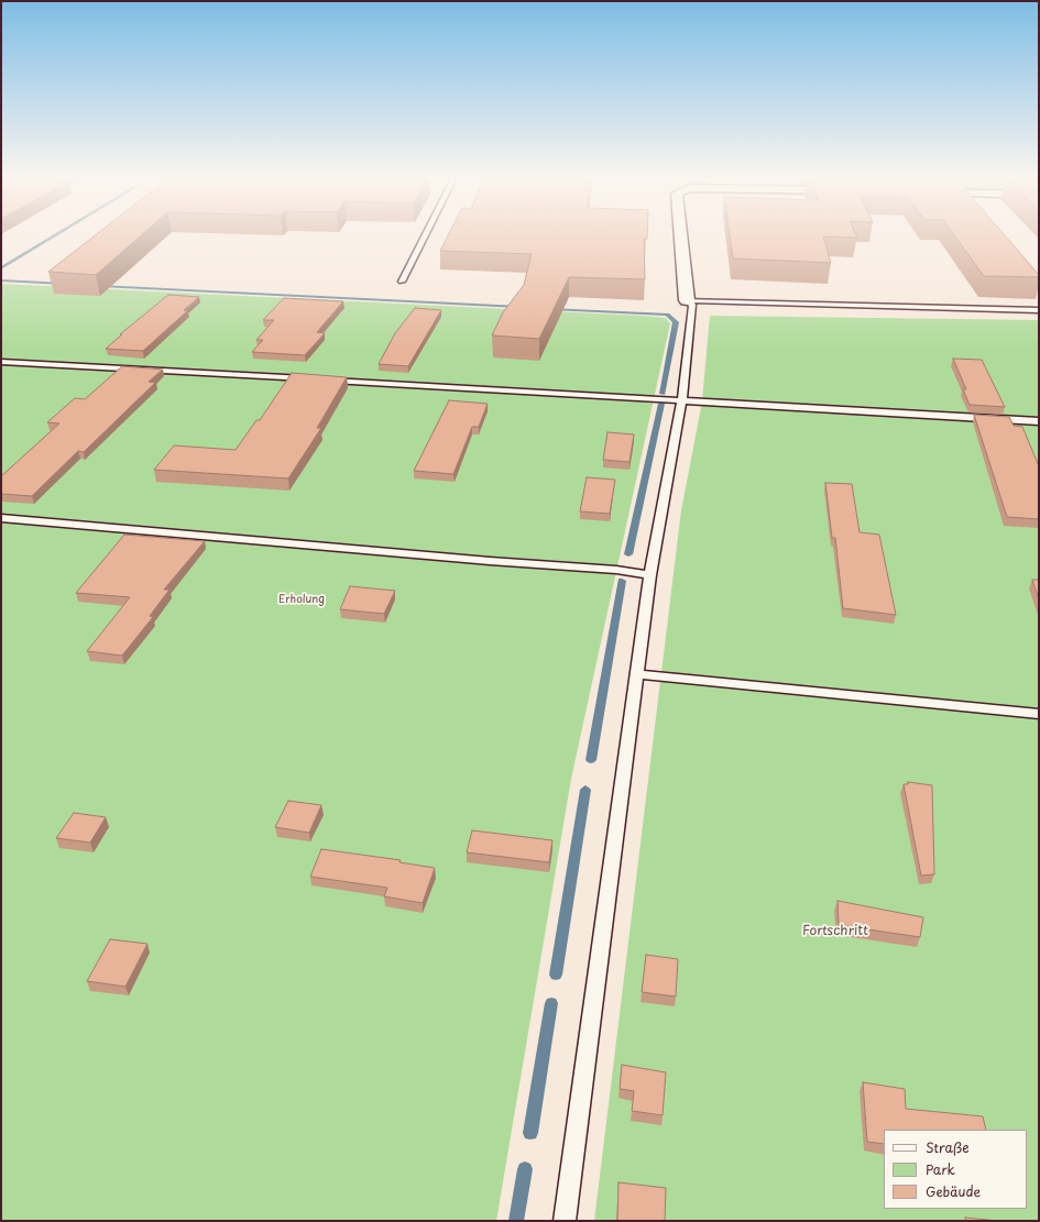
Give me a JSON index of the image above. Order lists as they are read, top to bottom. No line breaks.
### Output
{"parks":["Erholung","Fortschritt"],"legend":["Straße","Park","Gebäude"]}
